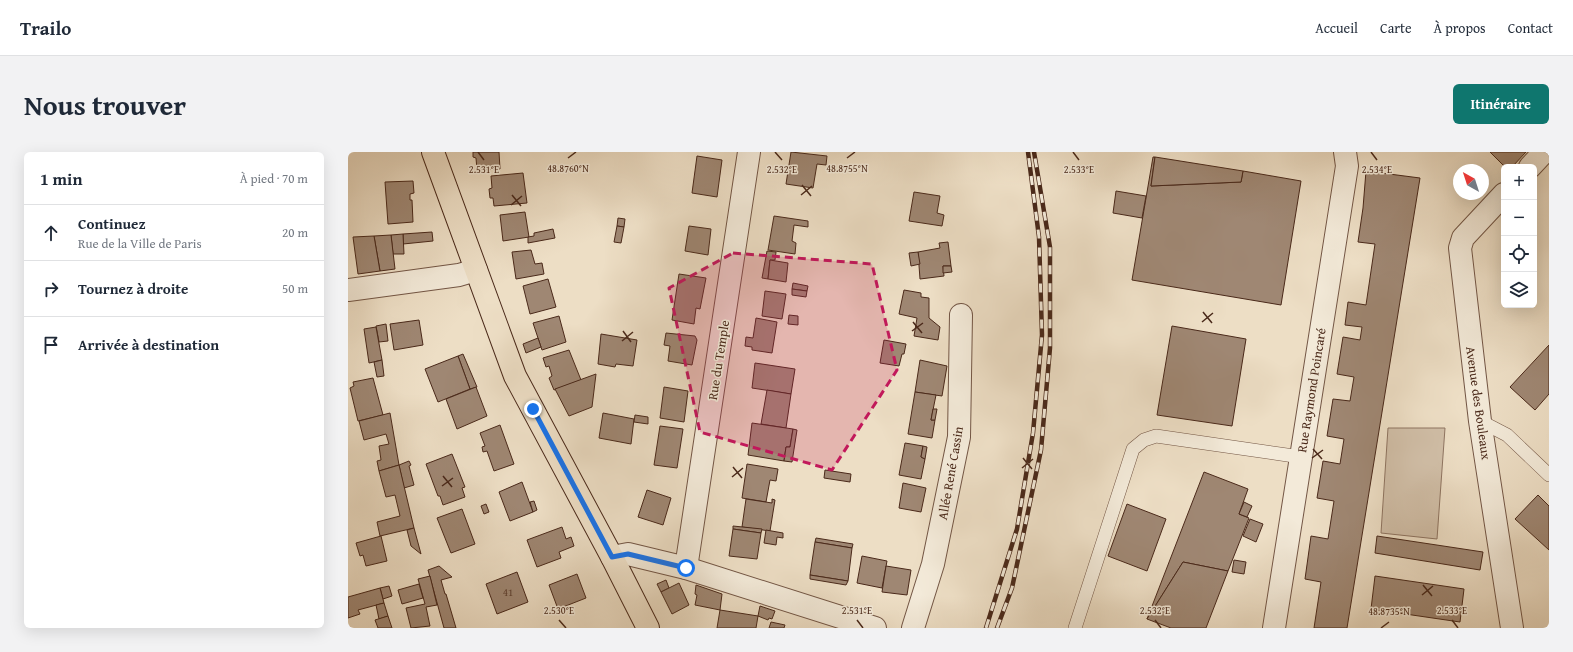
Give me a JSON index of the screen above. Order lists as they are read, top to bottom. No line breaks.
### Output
{"streets":{"street":["Rue du Temple","Rue Raymond Poincaré","Avenue des Bouleaux","Allée René Cassin"]},"house_numbers":["41"],"north":"top left","page":{"header":"Trailo","nav":["Accueil","Carte","À propos","Contact"],"title":"Nous trouver","buttons":"Itinéraire","heading":["1 min","À pied · 70 m"],"map_buttons":["+","−"],"list":[["Continuez","Rue de la Ville de Paris","20 m"],["Tournez à droite","50 m"],"Arrivée à destination"]},"coordinates":["48.8760°N","48.8755°N","2.531°E","2.532°E","2.533°E","2.534°E","2.530°E","48.8735°N"]}
